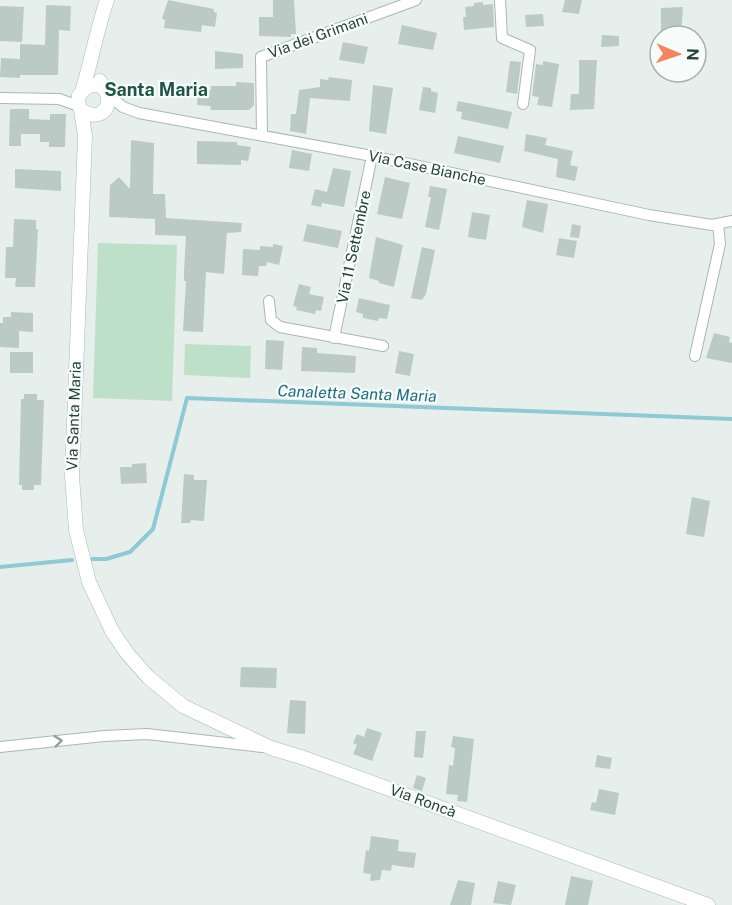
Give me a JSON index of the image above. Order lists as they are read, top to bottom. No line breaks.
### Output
{"streets":{"main road":["Via Santa Maria","Via Roncà"],"street":["Via dei Grimani","Via Case Bianche","Via 11 Settembre"]},"crossings":[["Via dei Grimani","Via Case Bianche"],["Via Case Bianche","Via 11 Settembre"],["Via Case Bianche","Via Santa Maria"],["Via Santa Maria","Via Roncà"]],"districts":["Santa Maria"],"water":["Canaletta Santa Maria"],"north":"right"}
